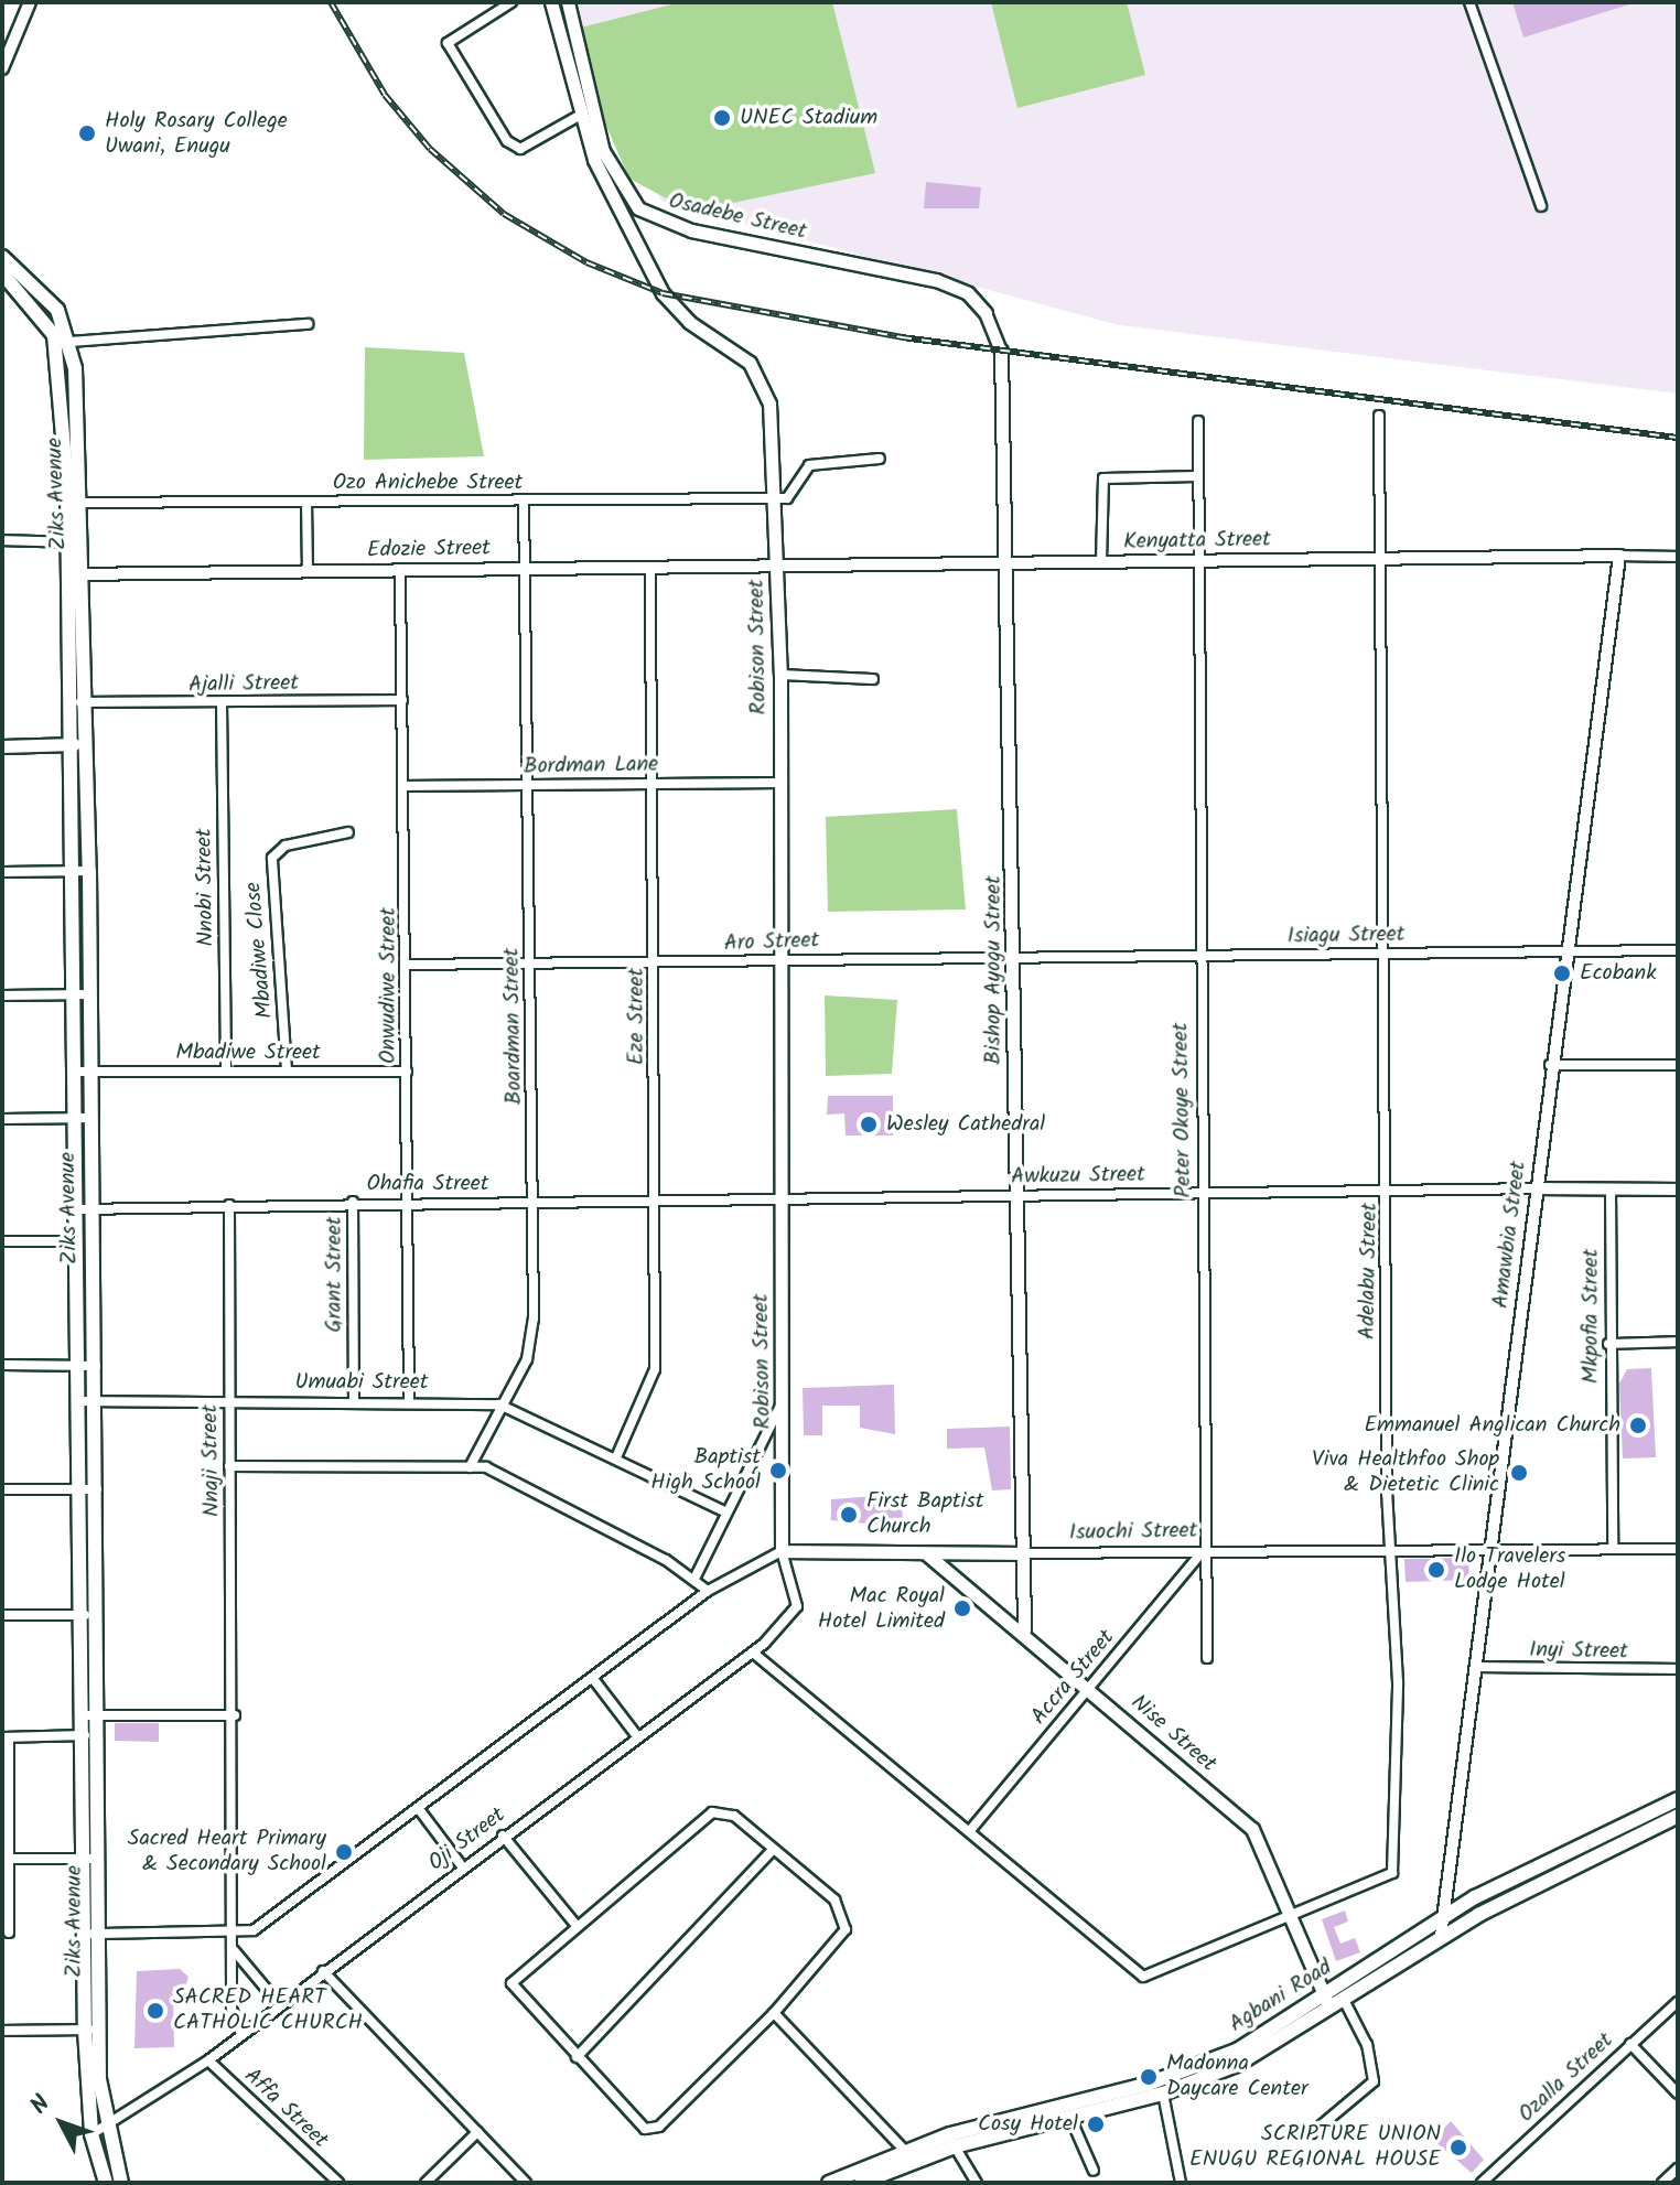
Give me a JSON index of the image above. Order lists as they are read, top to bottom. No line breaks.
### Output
{"streets":{"main road":["Osadebe Street","Ziks Avenue","Robison Street","Bishop Ayogu Street","Isuochi Street","Nise Street","Agbani Road"],"street":["Ozo Anichebe Street","Kenyatta Street","Edozie Street","Ajalli Street","Bordman Lane","Nnobi Street","Isiagu Street","Aro Street","Mbadiwe Close","Onwudiwe Street","Eze Street","Boardman Street","Mbadiwe Street","Peter Okoye Street","Awkuzu Street","Ohafia Street","Amawbia Street","Adelabu Street","Grant Street","Mkpofia Street","Umuabi Street","Nnaji Street","Inyi Street","Accra Street","Oji Street","Ozalla Street","Affa Street"]},"crossings":[["Osadebe Street","Bishop Ayogu Street"],["Ozo Anichebe Street","Ziks Avenue"],["Ozo Anichebe Street","Robison Street"],["Ozo Anichebe Street","Boardman Street"],["Ziks Avenue","Edozie Street"],["Ziks Avenue","Ajalli Street"],["Ziks Avenue","Mbadiwe Street"],["Ziks Avenue","Ohafia Street"],["Ziks Avenue","Umuabi Street"],["Ziks Avenue","Oji Street"],["Kenyatta Street","Edozie Street"],["Kenyatta Street","Robison Street"],["Kenyatta Street","Bishop Ayogu Street"],["Kenyatta Street","Peter Okoye Street"],["Kenyatta Street","Amawbia Street"],["Kenyatta Street","Adelabu Street"],["Edozie Street","Robison Street"],["Edozie Street","Onwudiwe Street"],["Edozie Street","Eze Street"],["Edozie Street","Boardman Street"],["Robison Street","Bordman Lane"],["Robison Street","Aro Street"],["Robison Street","Awkuzu Street"],["Robison Street","Ohafia Street"],["Robison Street","Isuochi Street"],["Robison Street","Oji Street"],["Ajalli Street","Nnobi Street"],["Ajalli Street","Onwudiwe Street"],["Bordman Lane","Onwudiwe Street"],["Bordman Lane","Eze Street"],["Bordman Lane","Boardman Street"],["Nnobi Street","Mbadiwe Street"],["Isiagu Street","Aro Street"],["Isiagu Street","Bishop Ayogu Street"],["Isiagu Street","Peter Okoye Street"],["Isiagu Street","Amawbia Street"],["Isiagu Street","Adelabu Street"],["Aro Street","Bishop Ayogu Street"],["Aro Street","Onwudiwe Street"],["Aro Street","Eze Street"],["Aro Street","Boardman Street"],["Mbadiwe Close","Mbadiwe Street"],["Bishop Ayogu Street","Awkuzu Street"],["Bishop Ayogu Street","Isuochi Street"],["Bishop Ayogu Street","Nise Street"],["Onwudiwe Street","Mbadiwe Street"],["Onwudiwe Street","Ohafia Street"],["Onwudiwe Street","Umuabi Street"],["Eze Street","Ohafia Street"],["Eze Street","Umuabi Street"],["Boardman Street","Ohafia Street"],["Boardman Street","Umuabi Street"],["Peter Okoye Street","Awkuzu Street"],["Peter Okoye Street","Isuochi Street"],["Peter Okoye Street","Accra Street"],["Awkuzu Street","Ohafia Street"],["Awkuzu Street","Amawbia Street"],["Awkuzu Street","Adelabu Street"],["Ohafia Street","Grant Street"],["Ohafia Street","Nnaji Street"],["Amawbia Street","Isuochi Street"],["Amawbia Street","Inyi Street"],["Amawbia Street","Agbani Road"],["Adelabu Street","Isuochi Street"],["Adelabu Street","Nise Street"],["Grant Street","Umuabi Street"],["Mkpofia Street","Isuochi Street"],["Umuabi Street","Nnaji Street"],["Nnaji Street","Oji Street"],["Isuochi Street","Accra Street"],["Isuochi Street","Nise Street"],["Isuochi Street","Oji Street"],["Accra Street","Nise Street"],["Nise Street","Agbani Road"],["Oji Street","Affa Street"]],"places":["UNEC Stadium","Holy Rosary College Uwani, Enugu","Ecobank","Wesley Cathedral","Emmanuel Anglican Church","Baptist High School","Viva Healthfoo Shop & Dietetic Clinic","First Baptist Church","Ilo Travelers Lodge Hotel","Mac Royal Hotel Limited","Sacred Heart Primary & Secondary School","SACRED HEART CATHOLIC CHURCH","Madonna Daycare Center","Cosy Hotel","SCRIPTURE UNION ENUGU REGIONAL HOUSE"],"north":"top left"}
